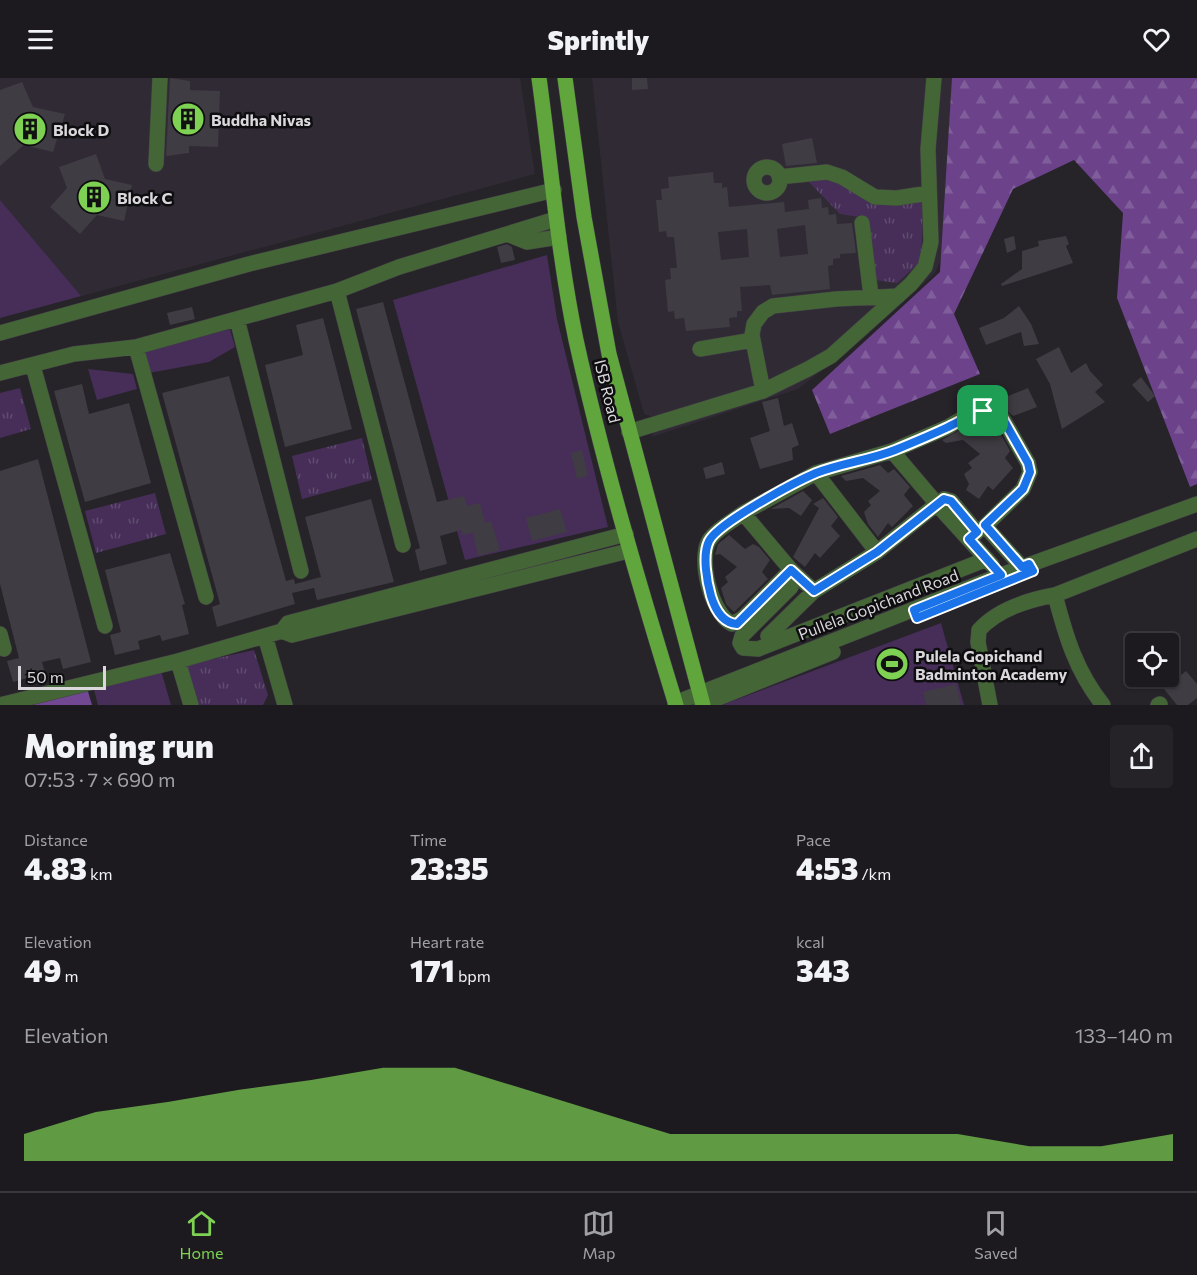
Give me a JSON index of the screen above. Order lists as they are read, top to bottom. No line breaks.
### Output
{"streets":{"main road":["ISB Road"],"street":["Pullela Gopichand Road"]},"crossings":[["ISB Road","Pullela Gopichand Road"]],"places":{"building":["Buddha Nivas","Block D","Block C"],"sports":["Pulela Gopichand Badminton Academy"]},"scale_bar":"50 m","page":{"header":"Sprintly","scale":"50 m","heading":["Morning run","07:53 · 7 × 690 m"],"stats":[["Distance","4.83 km"],["Time","23:35"],["Pace","4:53 /km"],["Elevation","49 m"],["Heart rate","171 bpm"],["kcal","343"]],"chart":["Elevation","133–140 m"],"tabs":["Home","Map","Saved"]}}
